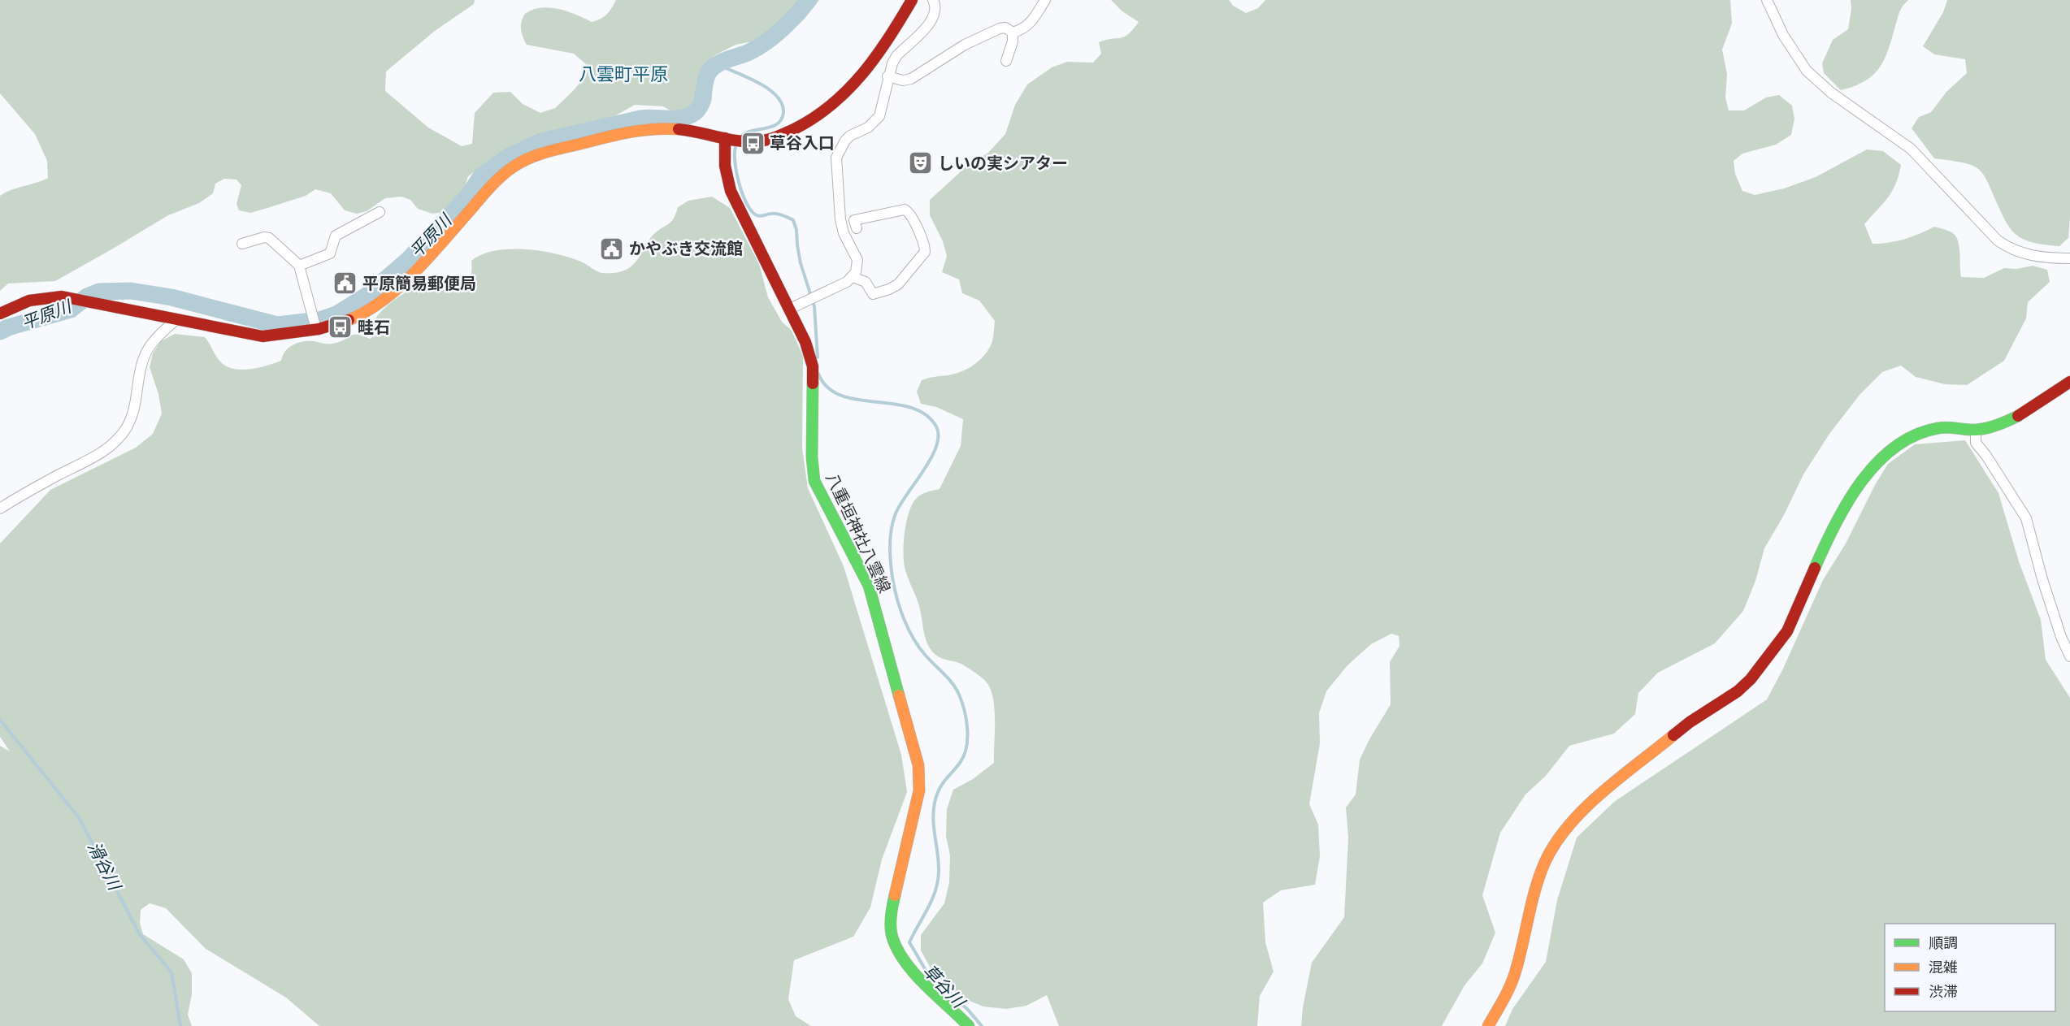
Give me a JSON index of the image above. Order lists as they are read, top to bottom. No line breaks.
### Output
{"streets":{"street":["八重垣神社八雲線"]},"districts":["八雲町平原"],"water":["平原川","滑谷川","草谷川"],"places":{"bus stop":["草谷入口","畦石"],"theatre":["しいの実シアター"],"public building":["かやぶき交流館","平原簡易郵便局"]},"legend":["順調","混雑","渋滞"]}
